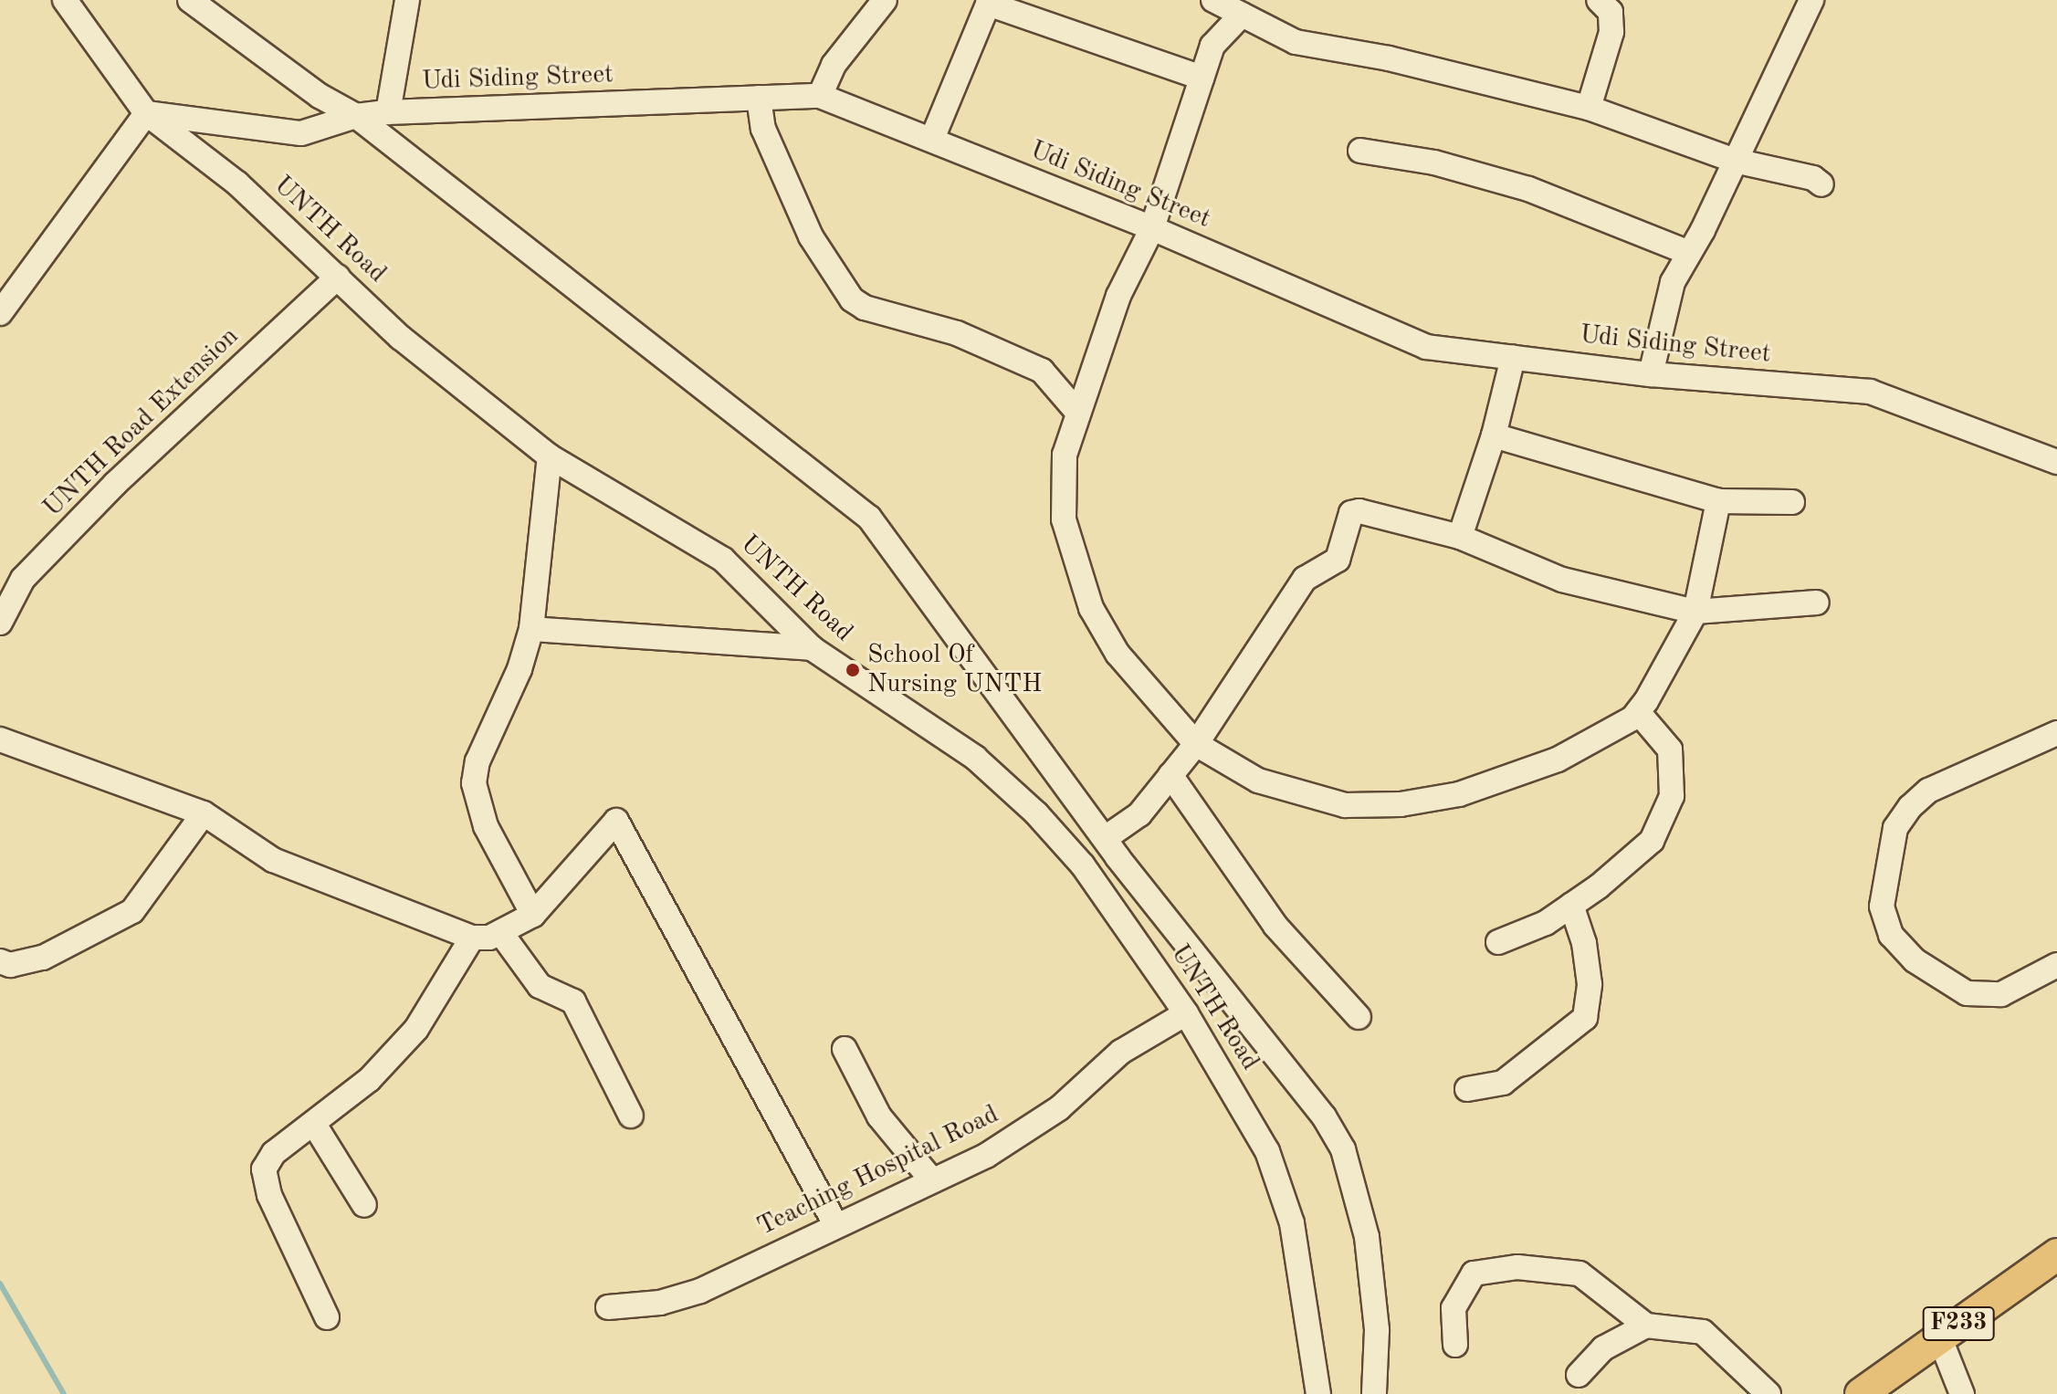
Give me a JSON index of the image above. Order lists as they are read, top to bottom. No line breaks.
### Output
{"streets":{"main road":["F233"],"street":["Udi Siding Street","UNTH Road","UNTH Road Extension","Teaching Hospital Road"]},"crossings":[["Udi Siding Street","UNTH Road"],["UNTH Road","UNTH Road Extension"],["UNTH Road","Teaching Hospital Road"]],"places":["School Of Nursing UNTH"]}
